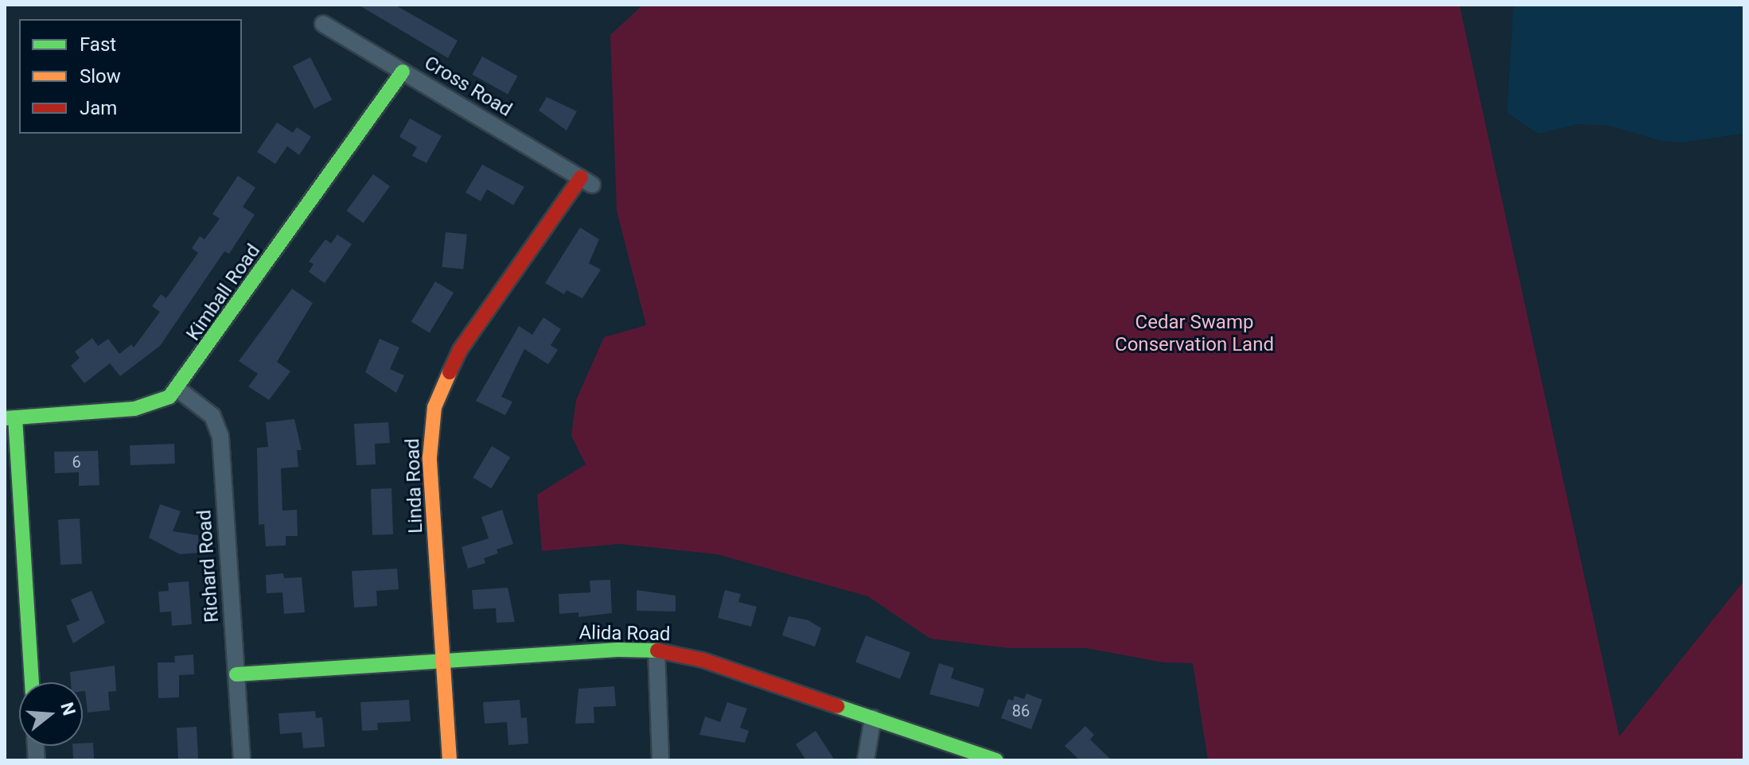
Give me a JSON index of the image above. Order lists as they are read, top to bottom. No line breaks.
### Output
{"streets":{"street":["Cross Road","Kimball Road","Linda Road","Richard Road","Alida Road"]},"crossings":[["Cross Road","Kimball Road"],["Cross Road","Linda Road"],["Kimball Road","Richard Road"],["Linda Road","Alida Road"],["Richard Road","Alida Road"]],"parks":["Cedar Swamp Conservation Land"],"house_numbers":["6","86"],"legend":["Fast","Slow","Jam"],"north":"right"}
